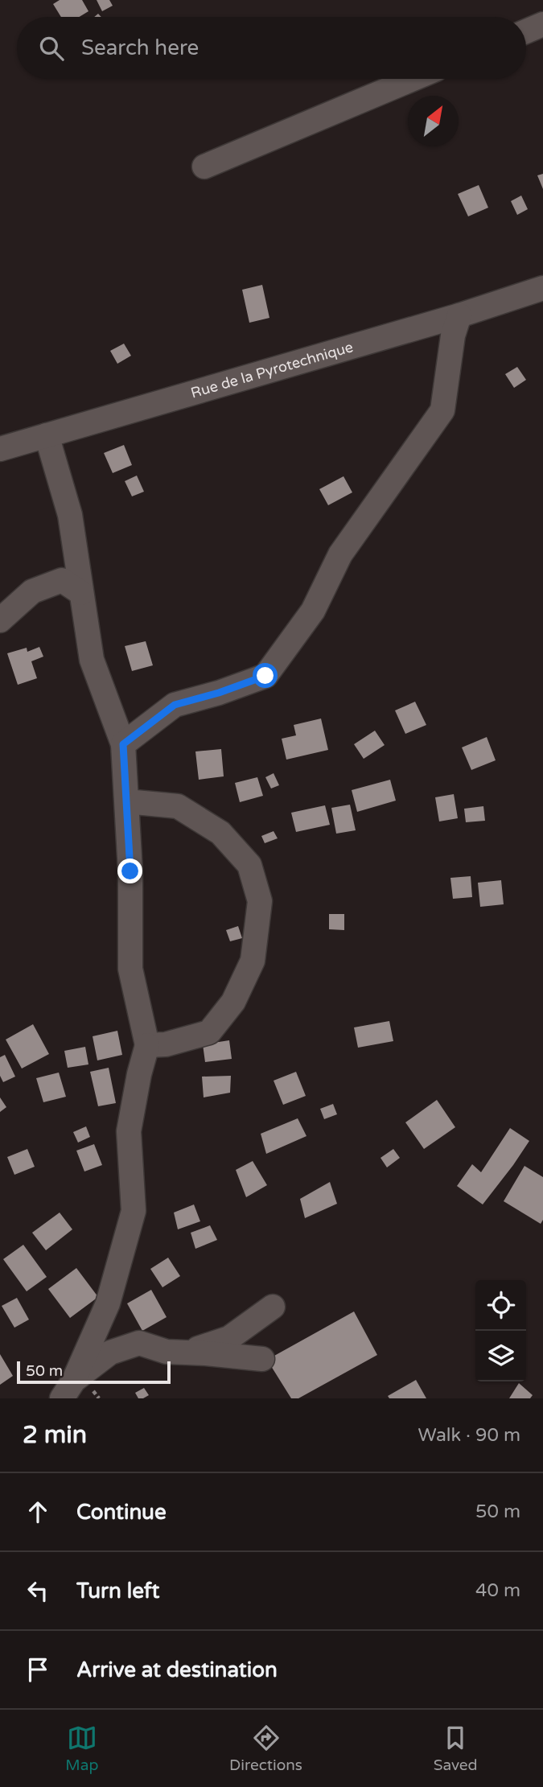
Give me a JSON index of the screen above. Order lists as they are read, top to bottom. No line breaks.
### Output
{"streets":{"street":["Rue de la Pyrotechnique"]},"scale_bar":"50 m","north":"top right","page":{"search":"Search here","scale":"50 m","heading":["2 min","Walk · 90 m"],"list":[["Continue","50 m"],["Turn left","40 m"],"Arrive at destination"],"nav":["Map","Directions","Saved"]}}
